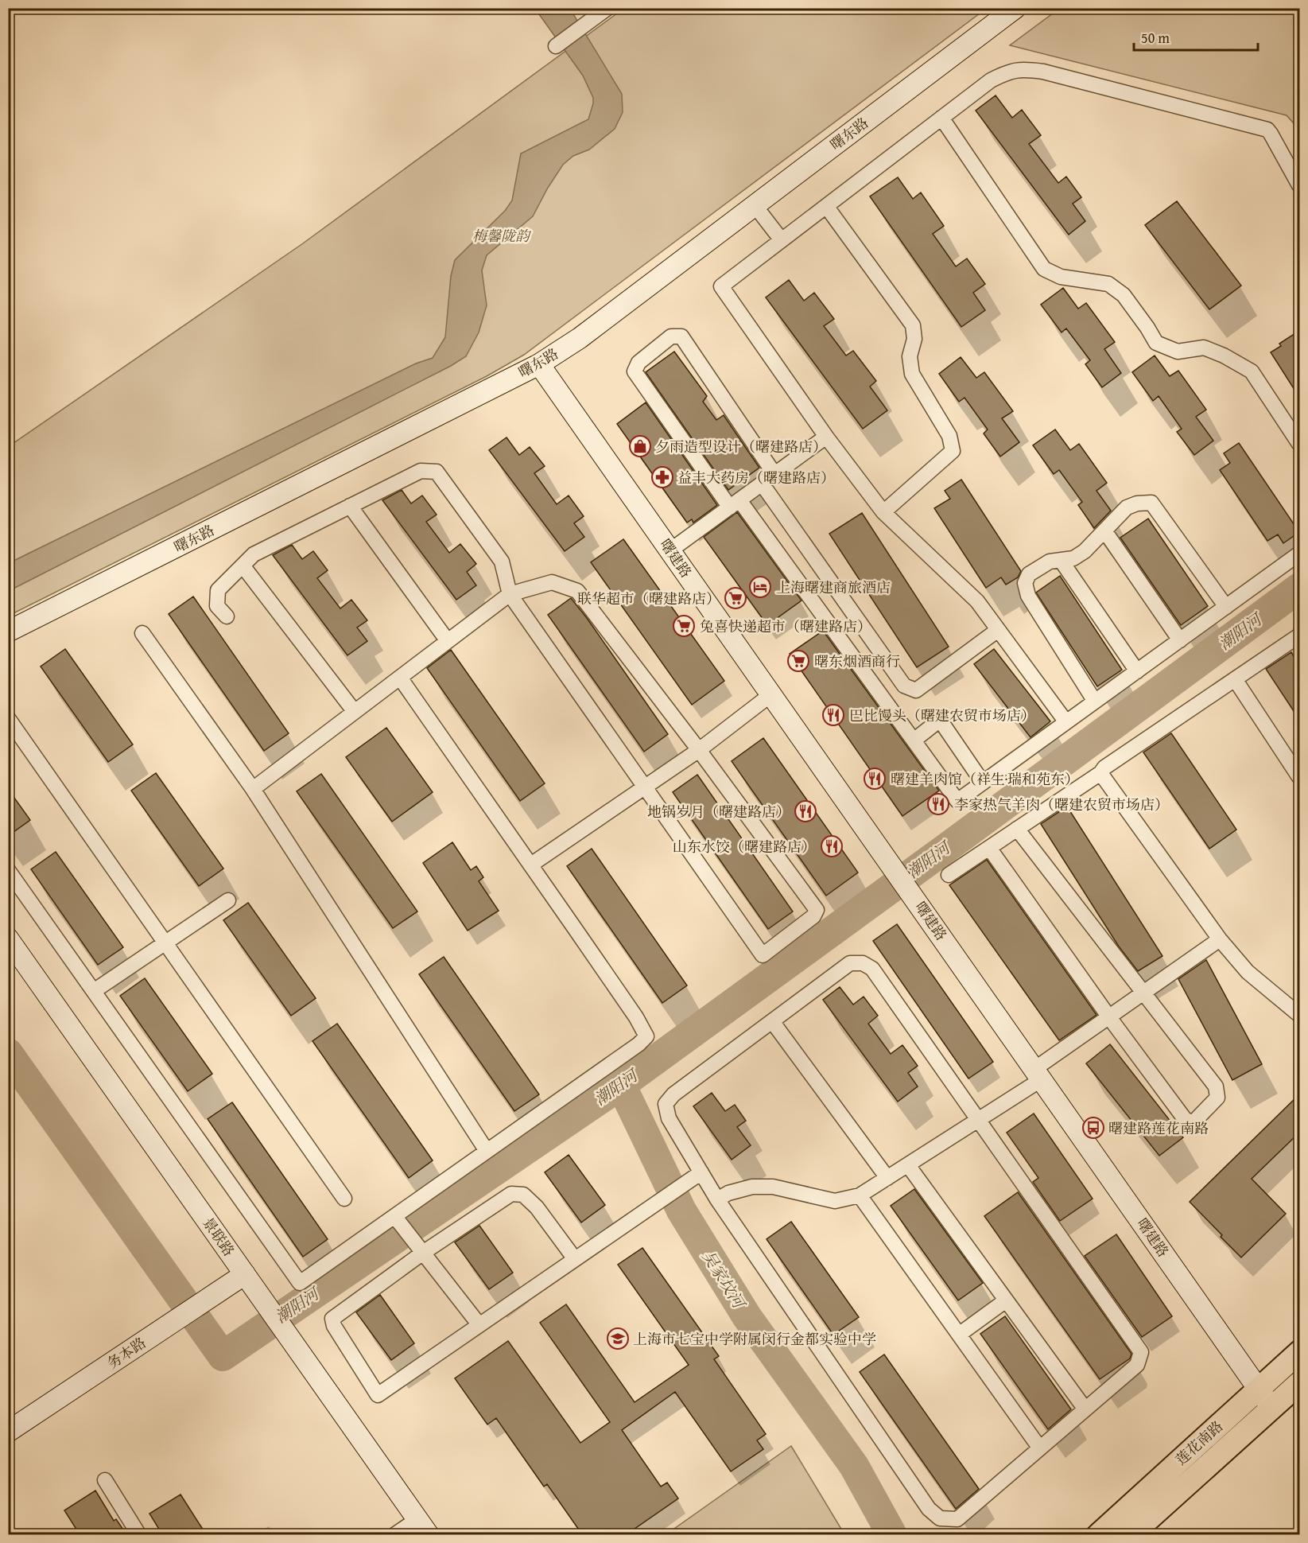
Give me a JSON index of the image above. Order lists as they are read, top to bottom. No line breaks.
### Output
{"streets":{"main road":["莲花南路"],"street":["曙东路","曙建路","景联路","务本路"]},"crossings":[["曙东路","曙建路"],["曙建路","莲花南路"],["景联路","务本路"]],"water":["潮阳河","吴家坟河"],"parks":["梅馨陇韵"],"places":{"shop":["夕雨造型设计（曙建路店）"],"pharmacy":["益丰大药房（曙建路店）"],"hotel":["上海曙建商旅酒店"],"supermarket":["联华超市（曙建路店）","兔喜快递超市（曙建路店）","曙东烟酒商行"],"restaurant":["巴比馒头（曙建农贸市场店）","曙建羊肉馆（祥生·瑞和苑东）","李家热气羊肉（曙建农贸市场店）","地锅岁月（曙建路店）","山东水饺（曙建路店）"],"bus stop":["曙建路莲花南路"],"school or university":["上海市七宝中学附属闵行金都实验中学"]},"scale_bar":"50 m"}
